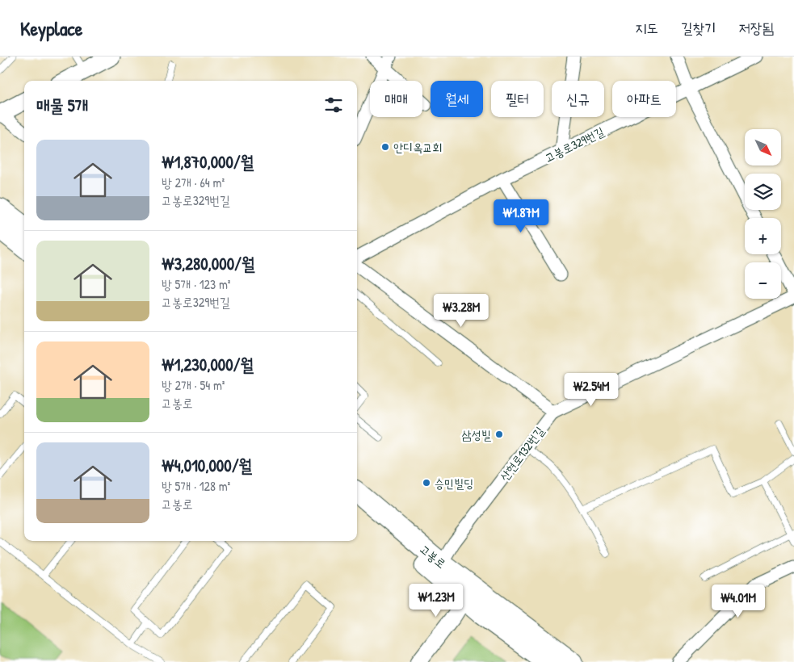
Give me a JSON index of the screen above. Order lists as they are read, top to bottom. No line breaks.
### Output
{"streets":{"main road":["고봉로"],"street":["고봉로329번길","산현로132번길"]},"crossings":[["산현로132번길","고봉로"]],"places":["안디옥교회","삼성빌","승민빌딩"],"north":"bottom right","page":{"header":"Keyplace","nav":["지도","길찾기","저장됨"],"chip":["매매","월세","필터","신규","아파트"],"heading":"매물 5개","map_buttons":["+","−"],"list":[{"name":"₩1,870,000/월","note":"방 2개 · 64 m² · 고봉로329번길"},{"name":"₩3,280,000/월","note":"방 5개 · 123 m² · 고봉로329번길"},{"name":"₩1,230,000/월","note":"방 2개 · 54 m² · 고봉로"},{"name":"₩4,010,000/월","note":"방 5개 · 128 m² · 고봉로"}],"price":["₩1.87M","₩3.28M","₩2.54M","₩1.23M","₩4.01M"]}}
